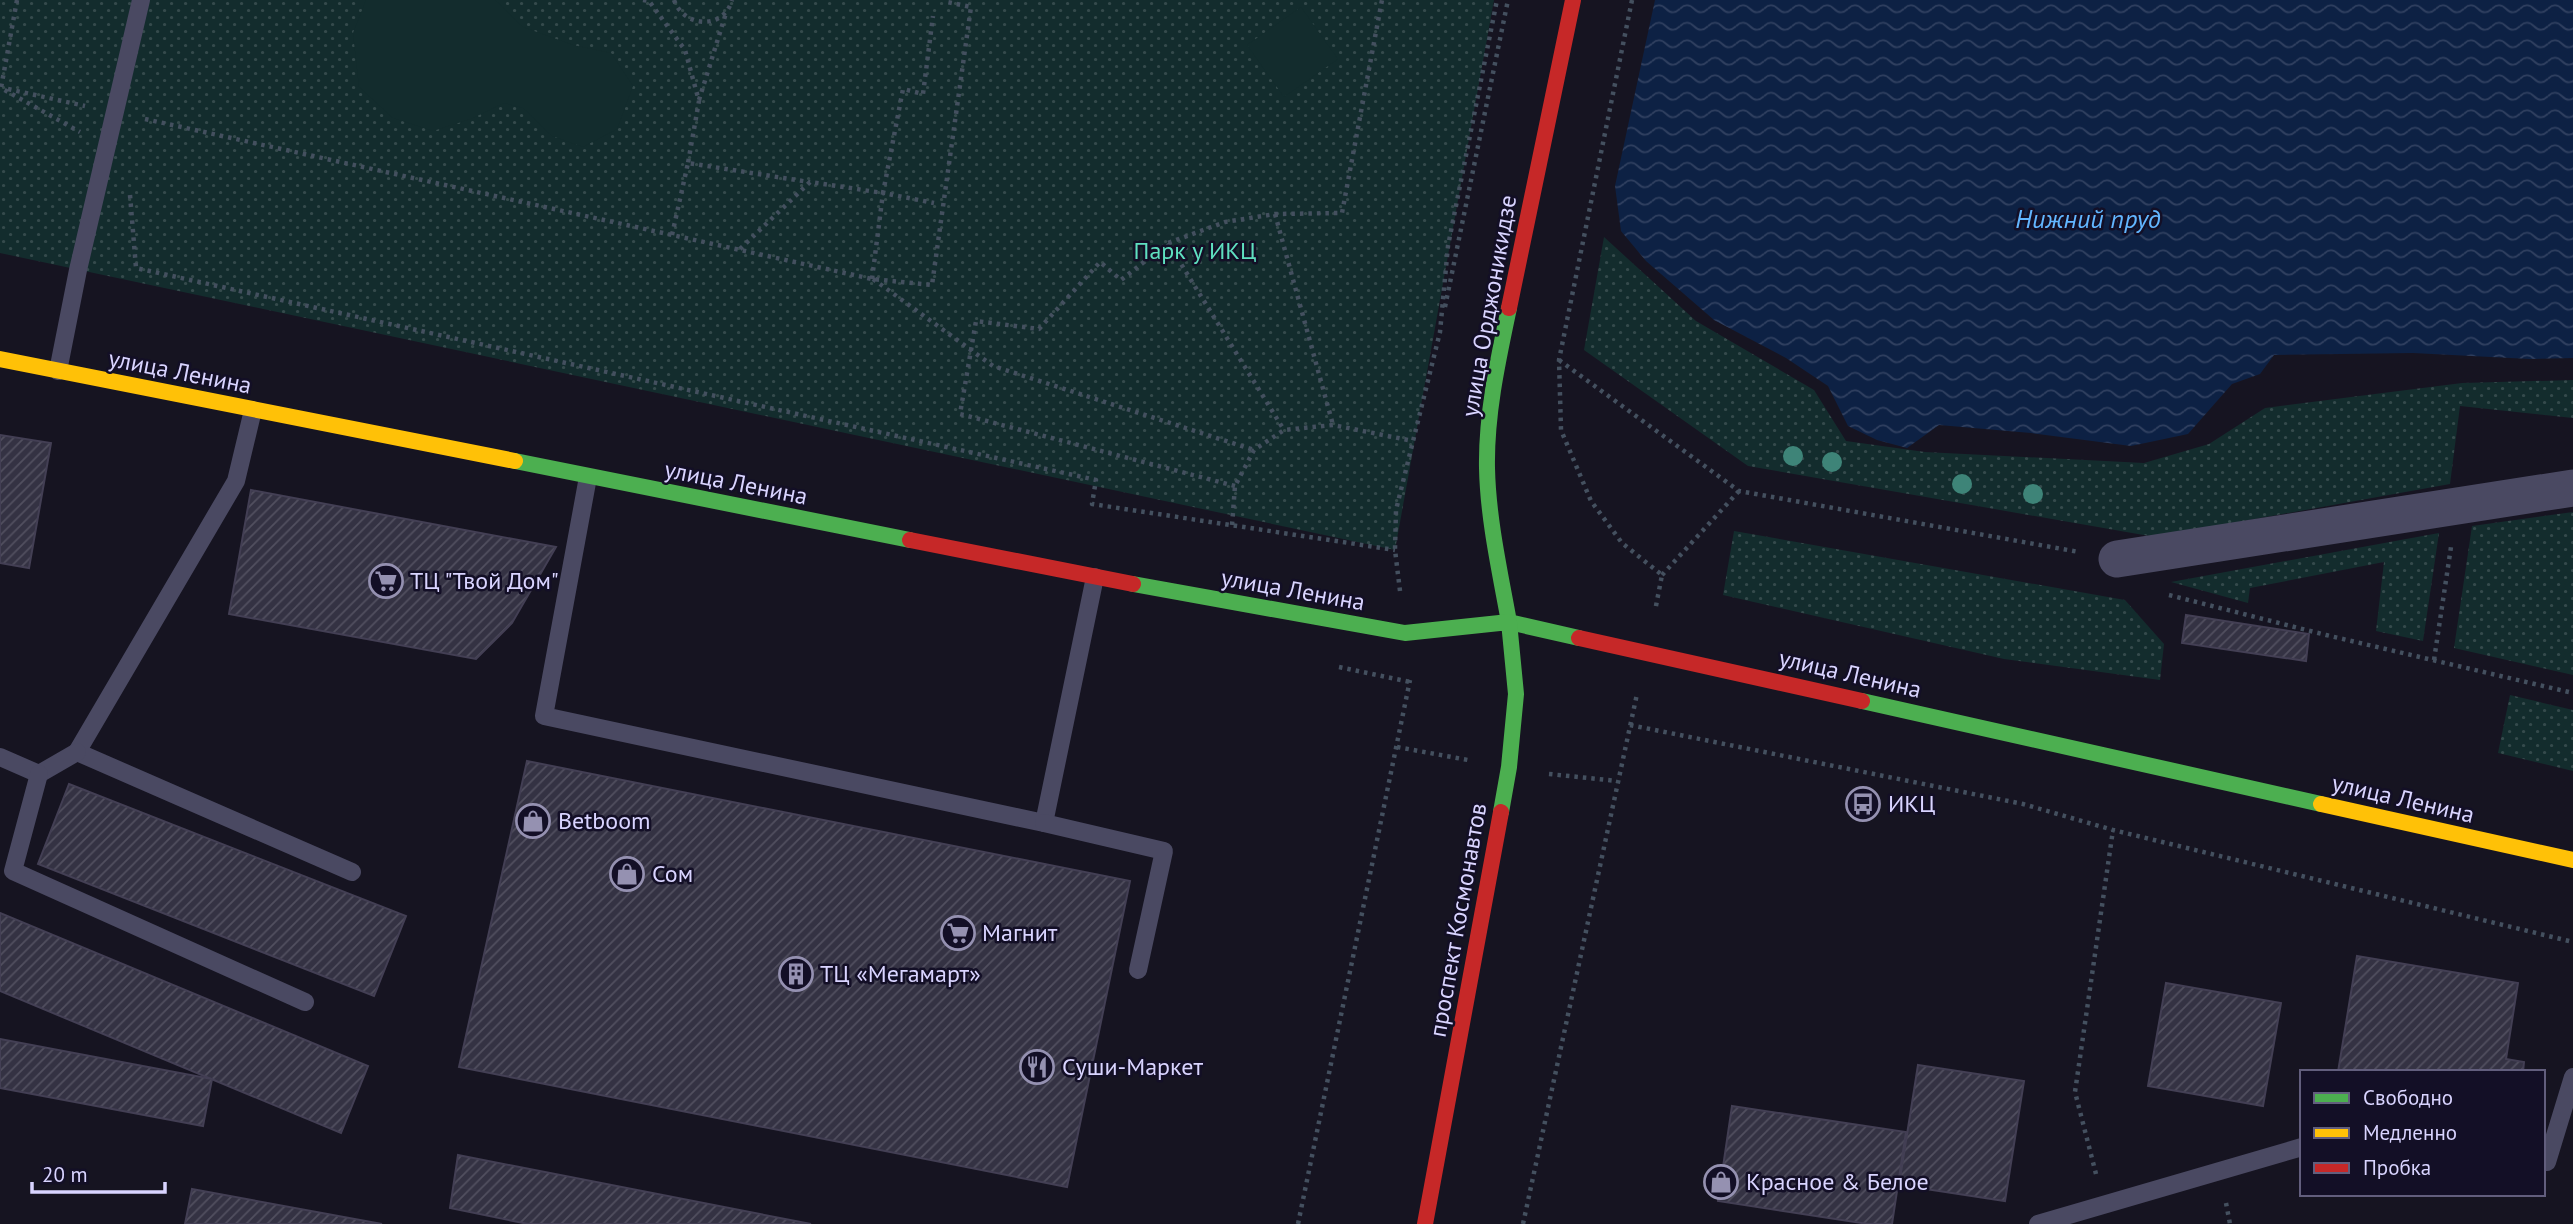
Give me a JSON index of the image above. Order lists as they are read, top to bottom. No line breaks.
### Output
{"streets":{"main road":["улица Орджоникидзе","улица Ленина","проспект Космонавтов"]},"crossings":[["улица Орджоникидзе","улица Ленина"],["улица Орджоникидзе","проспект Космонавтов"],["улица Ленина","проспект Космонавтов"]],"water":["Нижний пруд"],"parks":["Парк у ИКЦ"],"places":{"supermarket":["ТЦ \"Твой Дом\"","Магнит"],"bus stop":["ИКЦ"],"shop":["Betboom","Сом","Красное & Белое"],"building":["ТЦ «Мегамарт»"],"restaurant":["Суши-Маркет"]},"legend":["Свободно","Медленно","Пробка"],"scale_bar":"20 m"}
